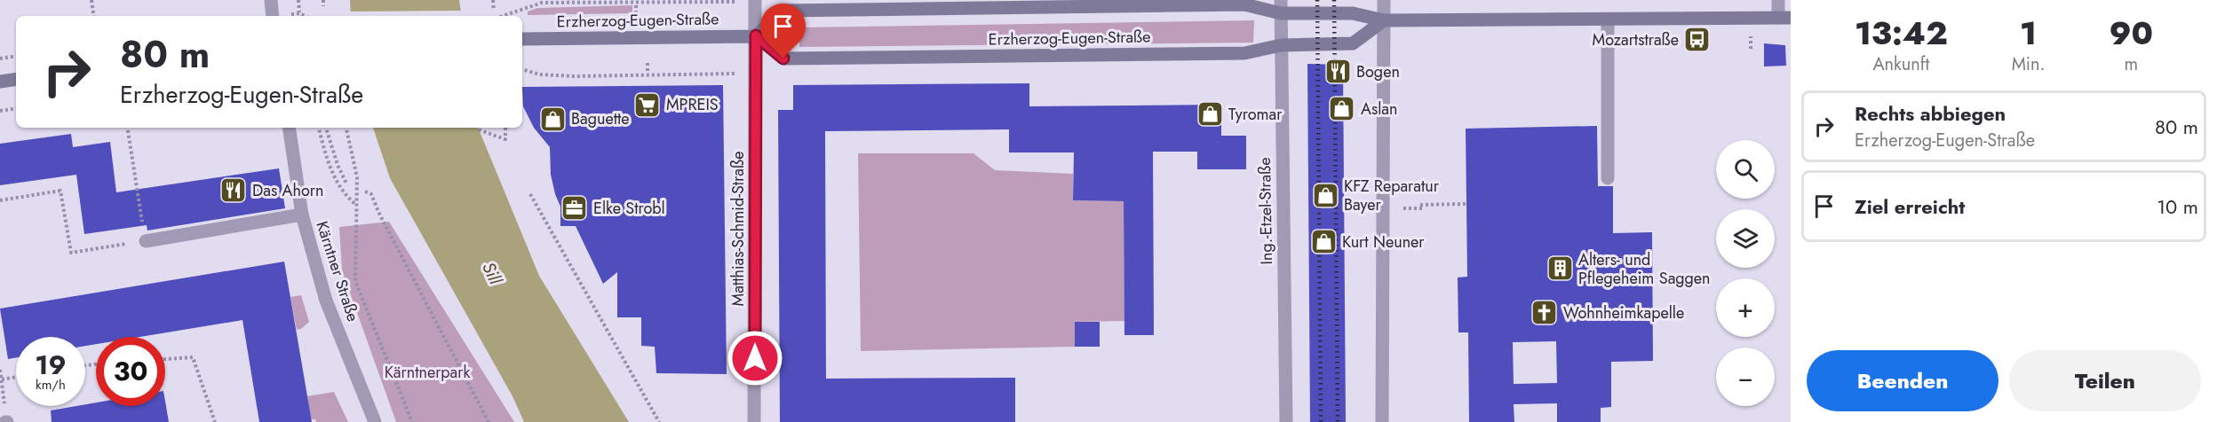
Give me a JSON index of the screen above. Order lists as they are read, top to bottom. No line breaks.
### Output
{"streets":{"street":["Erzherzog-Eugen-Straße","Ing.-Etzel-Straße","Matthias-Schmid-Straße","Kärntner Straße"]},"crossings":[["Erzherzog-Eugen-Straße","Ing.-Etzel-Straße"],["Erzherzog-Eugen-Straße","Matthias-Schmid-Straße"]],"water":["Sill"],"parks":["Kärntnerpark"],"places":{"bus stop":["Mozartstraße"],"restaurant":["Bogen","Das Ahorn"],"supermarket":["MPREIS"],"shop":["Aslan","Tyromar","Baguette","KFZ Reparatur Bayer","Kurt Neuner"],"office":["Elke Strobl"],"building":["Alters- und Pflegeheim Saggen"],"church":["Wohnheimkapelle"]},"page":{"eta":["13:42","Ankunft","1","Min.","90","m"],"turn":["80 m","Erzherzog-Eugen-Straße"],"list":[{"name":"Rechts abbiegen","note":"Erzherzog-Eugen-Straße","value":"80 m"},{"name":"Ziel erreicht","value":"10 m"}],"map_buttons":["+","−"],"speed":"19 km/h","limit":"30","buttons":["Beenden","Teilen"]}}
